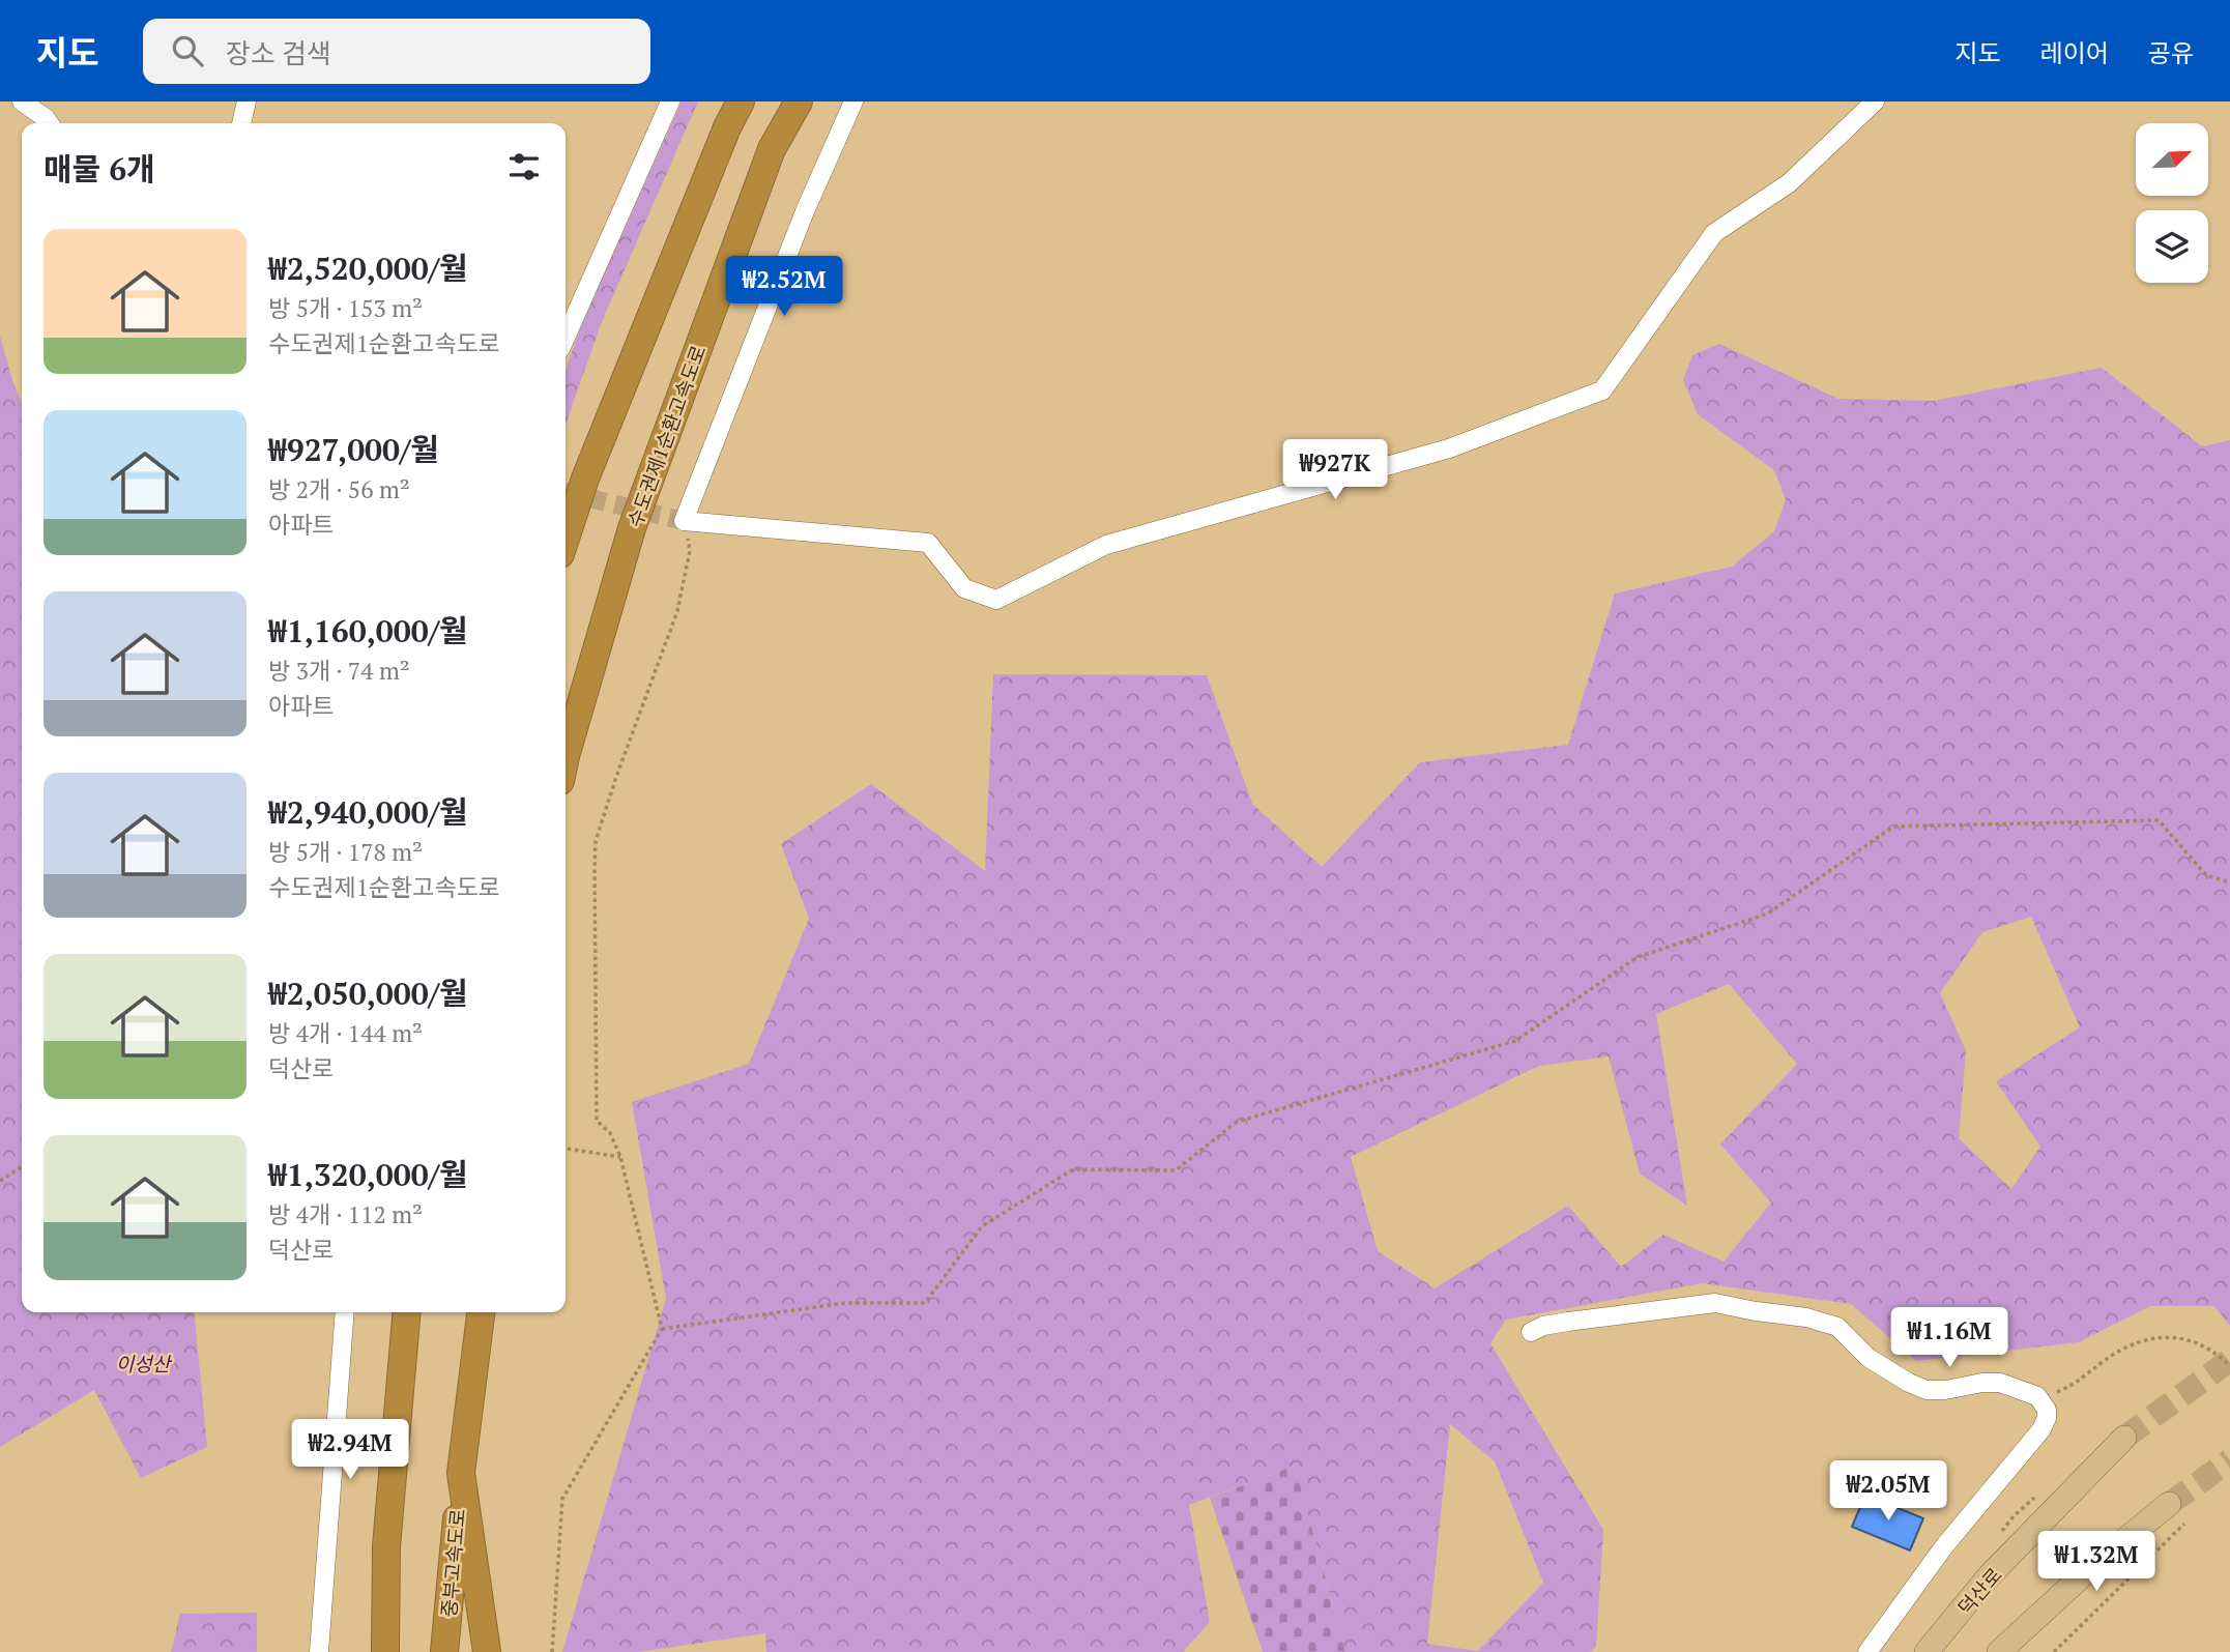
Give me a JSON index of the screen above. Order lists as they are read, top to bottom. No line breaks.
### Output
{"streets":{"highway":["수도권제1순환고속도로","중부고속도로"],"main road":["덕산로"]},"parks":["이성산"],"north":"top right","page":{"header":"지도","search":"장소 검색","nav":["지도","레이어","공유"],"heading":"매물 6개","list":[{"name":"₩2,520,000/월","note":"방 5개 · 153 m² · 수도권제1순환고속도로"},{"name":"₩927,000/월","note":"방 2개 · 56 m² · 아파트"},{"name":"₩1,160,000/월","note":"방 3개 · 74 m² · 아파트"},{"name":"₩2,940,000/월","note":"방 5개 · 178 m² · 수도권제1순환고속도로"},{"name":"₩2,050,000/월","note":"방 4개 · 144 m² · 덕산로"},{"name":"₩1,320,000/월","note":"방 4개 · 112 m² · 덕산로"}],"price":["₩2.52M","₩927K","₩1.16M","₩2.94M","₩2.05M","₩1.32M"]}}
